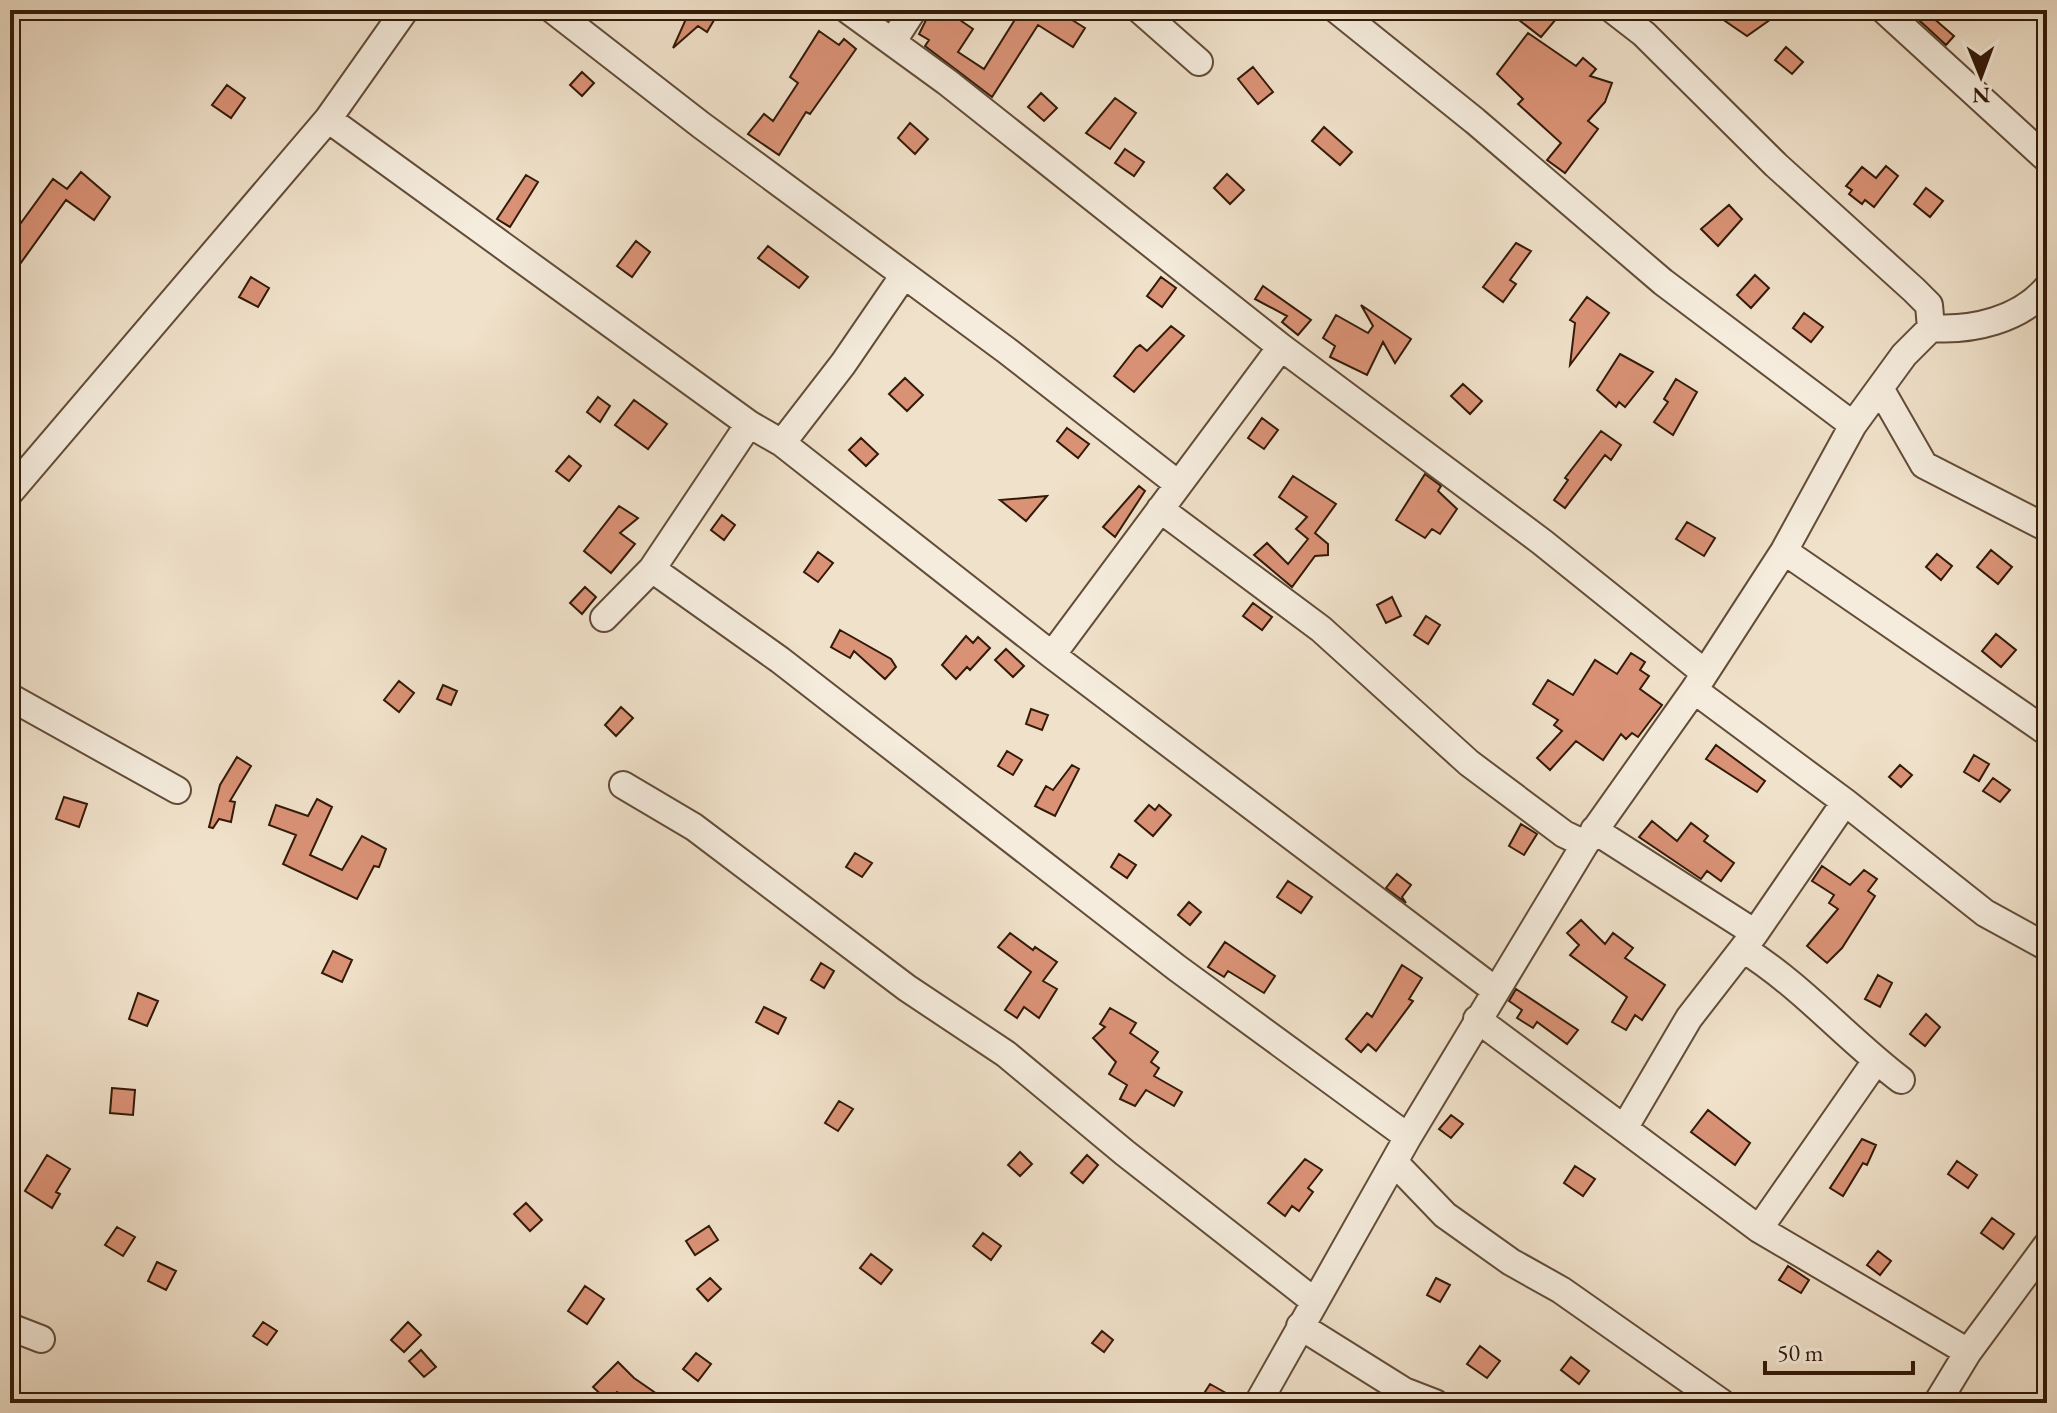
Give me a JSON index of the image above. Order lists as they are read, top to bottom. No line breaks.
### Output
{"scale_bar":"50 m","north":"bottom"}
